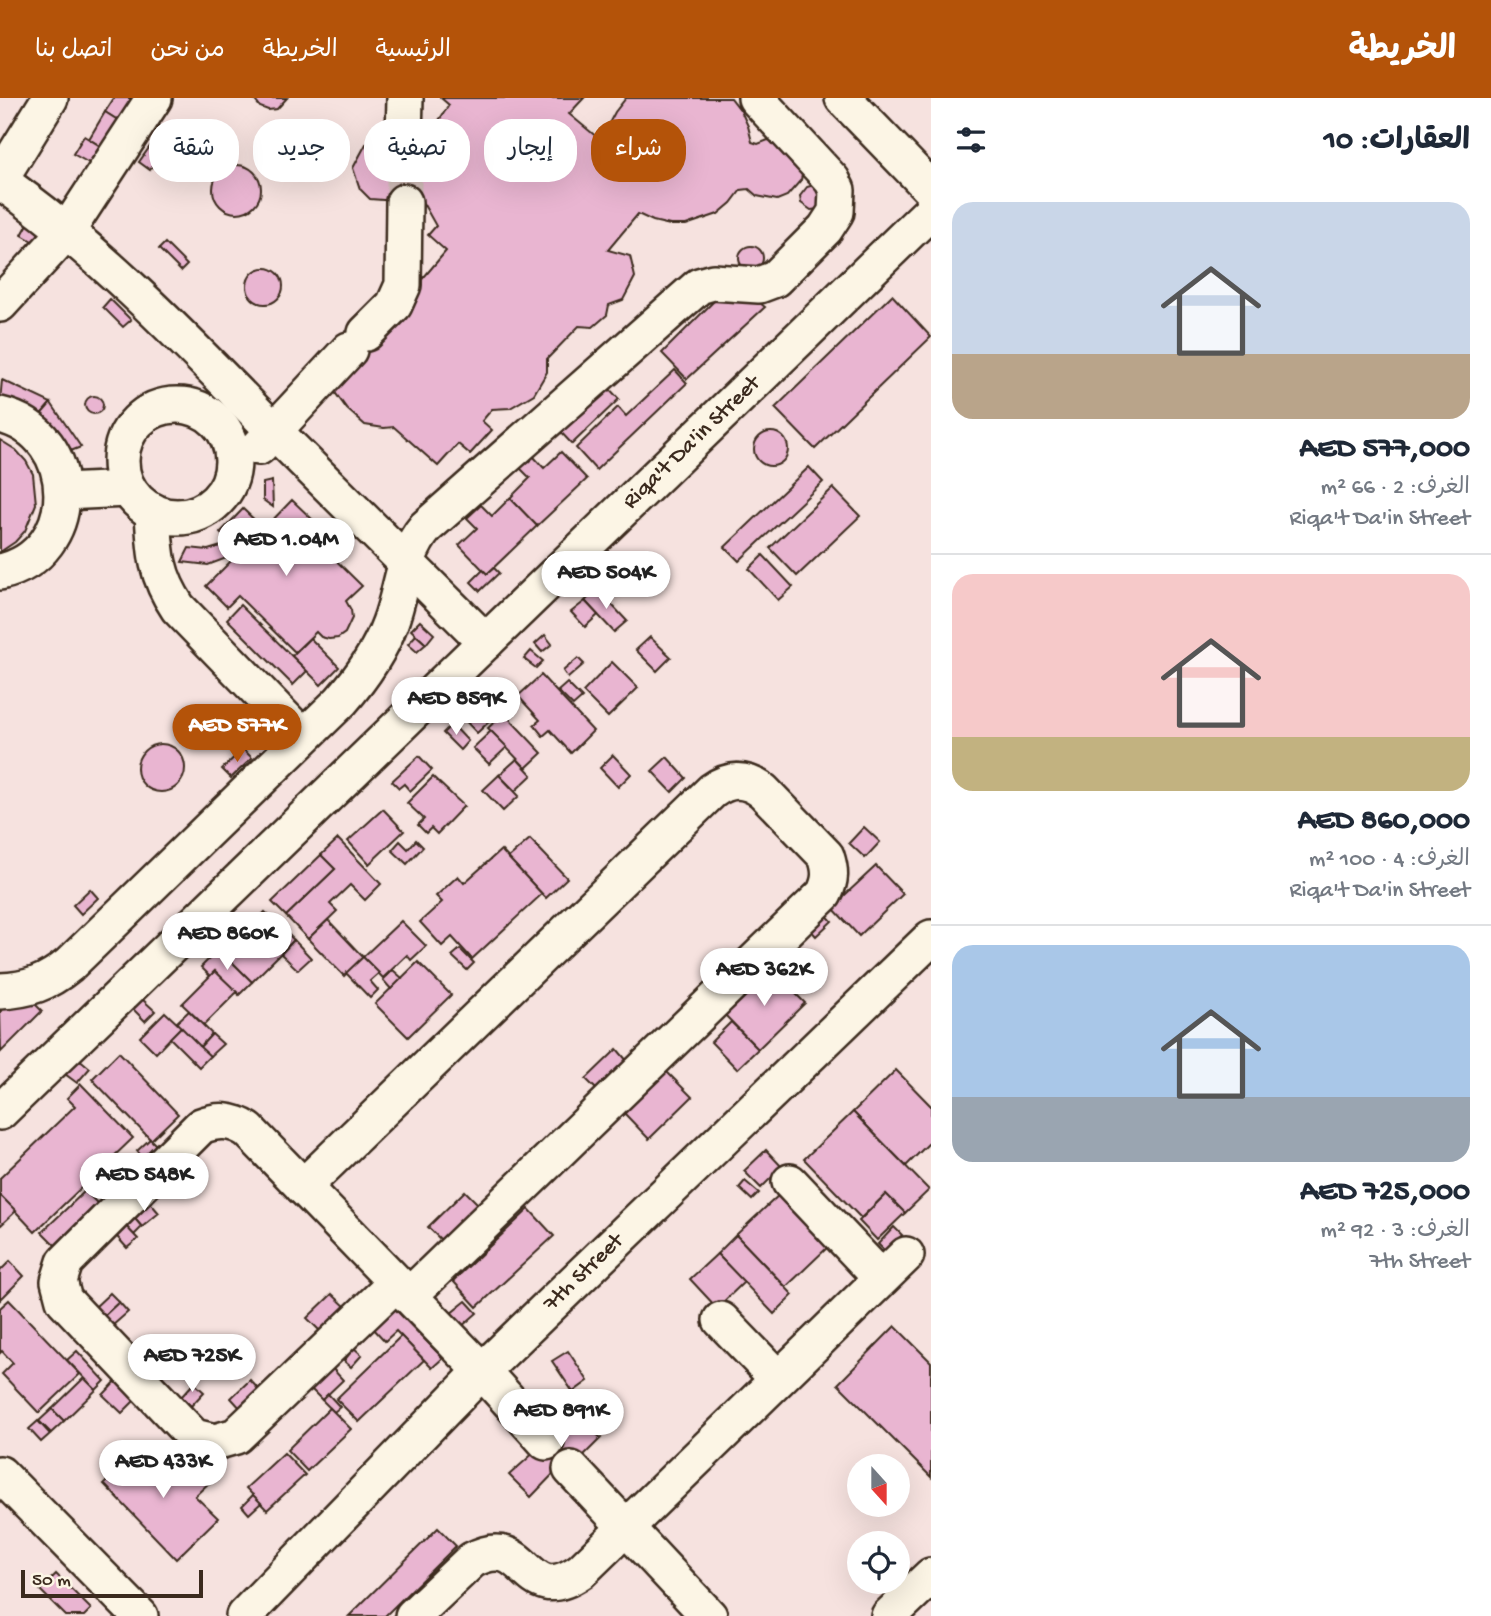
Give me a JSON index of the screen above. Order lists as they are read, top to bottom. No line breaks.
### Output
{"streets":{"street":["Riqa't Da'in Street","7th Street"]},"scale_bar":"50 m","north":"bottom","page":{"header":"الخريطة","nav":["الرئيسية","الخريطة","من نحن","اتصل بنا"],"heading":"العقارات: 10","chip":["شراء","إيجار","تصفية","جديد","شقة"],"list":[{"name":"AED 577,000","note":"الغرف: 2 · 66 m² · Riqa't Da'in Street"},{"name":"AED 860,000","note":"الغرف: 4 · 100 m² · Riqa't Da'in Street"},{"name":"AED 725,000","note":"الغرف: 3 · 92 m² · 7th Street"}],"price":["AED 1.04M","AED 504K","AED 859K","AED 577K","AED 860K","AED 362K","AED 548K","AED 725K","AED 891K","AED 433K"],"scale":"50 m"}}
